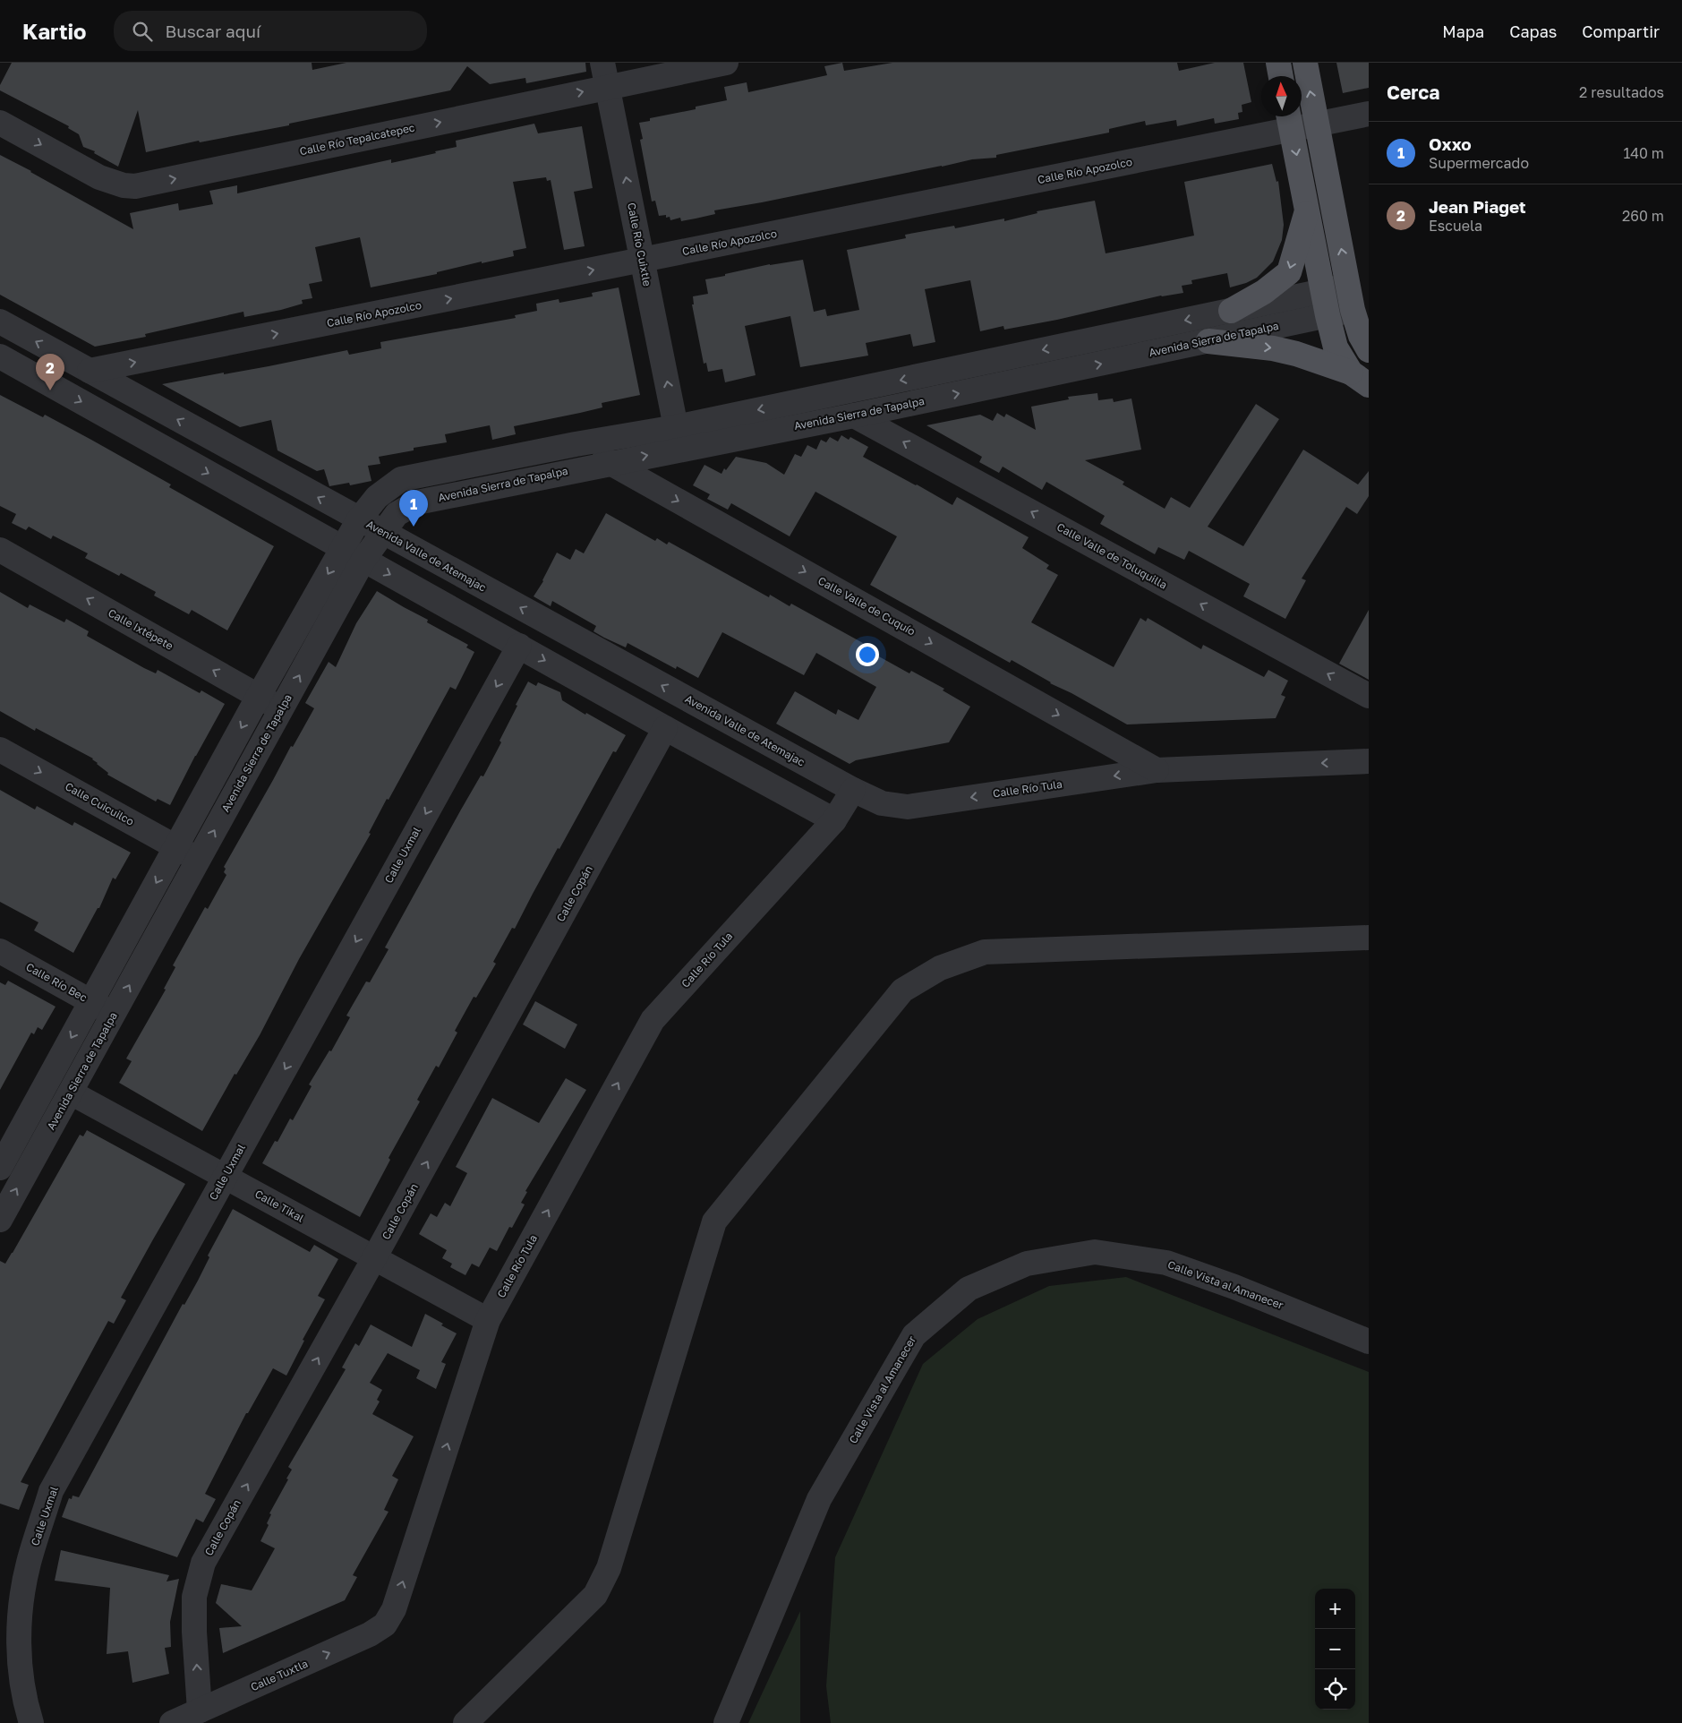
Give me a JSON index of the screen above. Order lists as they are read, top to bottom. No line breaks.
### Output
{"streets":{"street":["Calle Río Tepalcatepec","Calle Río Apozolco","Calle Río Cuixtle","Avenida Sierra de Tapalpa","Avenida Valle de Atemajac","Calle Valle de Toluquilla","Calle Valle de Cuquío","Calle Ixtépete","Calle Río Tula","Calle Cuicuilco","Calle Uxmal","Calle Copán","Calle Río Bec","Calle Tikal","Calle Vista al Amanecer","Calle Tuxtla"]},"crossings":[["Calle Río Tepalcatepec","Calle Río Cuixtle"],["Calle Río Apozolco","Calle Río Cuixtle"],["Calle Río Apozolco","Avenida Valle de Atemajac"],["Calle Río Cuixtle","Avenida Sierra de Tapalpa"],["Avenida Sierra de Tapalpa","Avenida Valle de Atemajac"],["Avenida Sierra de Tapalpa","Calle Valle de Toluquilla"],["Avenida Sierra de Tapalpa","Calle Valle de Cuquío"],["Avenida Sierra de Tapalpa","Calle Ixtépete"],["Avenida Sierra de Tapalpa","Calle Cuicuilco"],["Avenida Sierra de Tapalpa","Calle Río Bec"],["Avenida Sierra de Tapalpa","Calle Tikal"],["Avenida Valle de Atemajac","Calle Río Tula"],["Calle Valle de Cuquío","Calle Río Tula"],["Calle Río Tula","Calle Tikal"],["Calle Río Tula","Calle Tuxtla"],["Calle Uxmal","Calle Tikal"],["Calle Copán","Calle Tikal"],["Calle Copán","Calle Tuxtla"]],"one_way":["Calle Río Tepalcatepec","Calle Río Apozolco","Calle Río Cuixtle","Calle Valle de Toluquilla","Calle Cuicuilco","Calle Uxmal","Calle Copán","Calle Tuxtla"],"north":"top","page":{"header":"Kartio","search":"Buscar aquí","nav":["Mapa","Capas","Compartir"],"heading":["Cerca","2 resultados"],"list":[{"mark":"1","name":"Oxxo","note":"Supermercado","value":"140 m"},{"mark":"2","name":"Jean Piaget","note":"Escuela","value":"260 m"}],"pins":["2","1"],"map_buttons":["+","−"]}}
